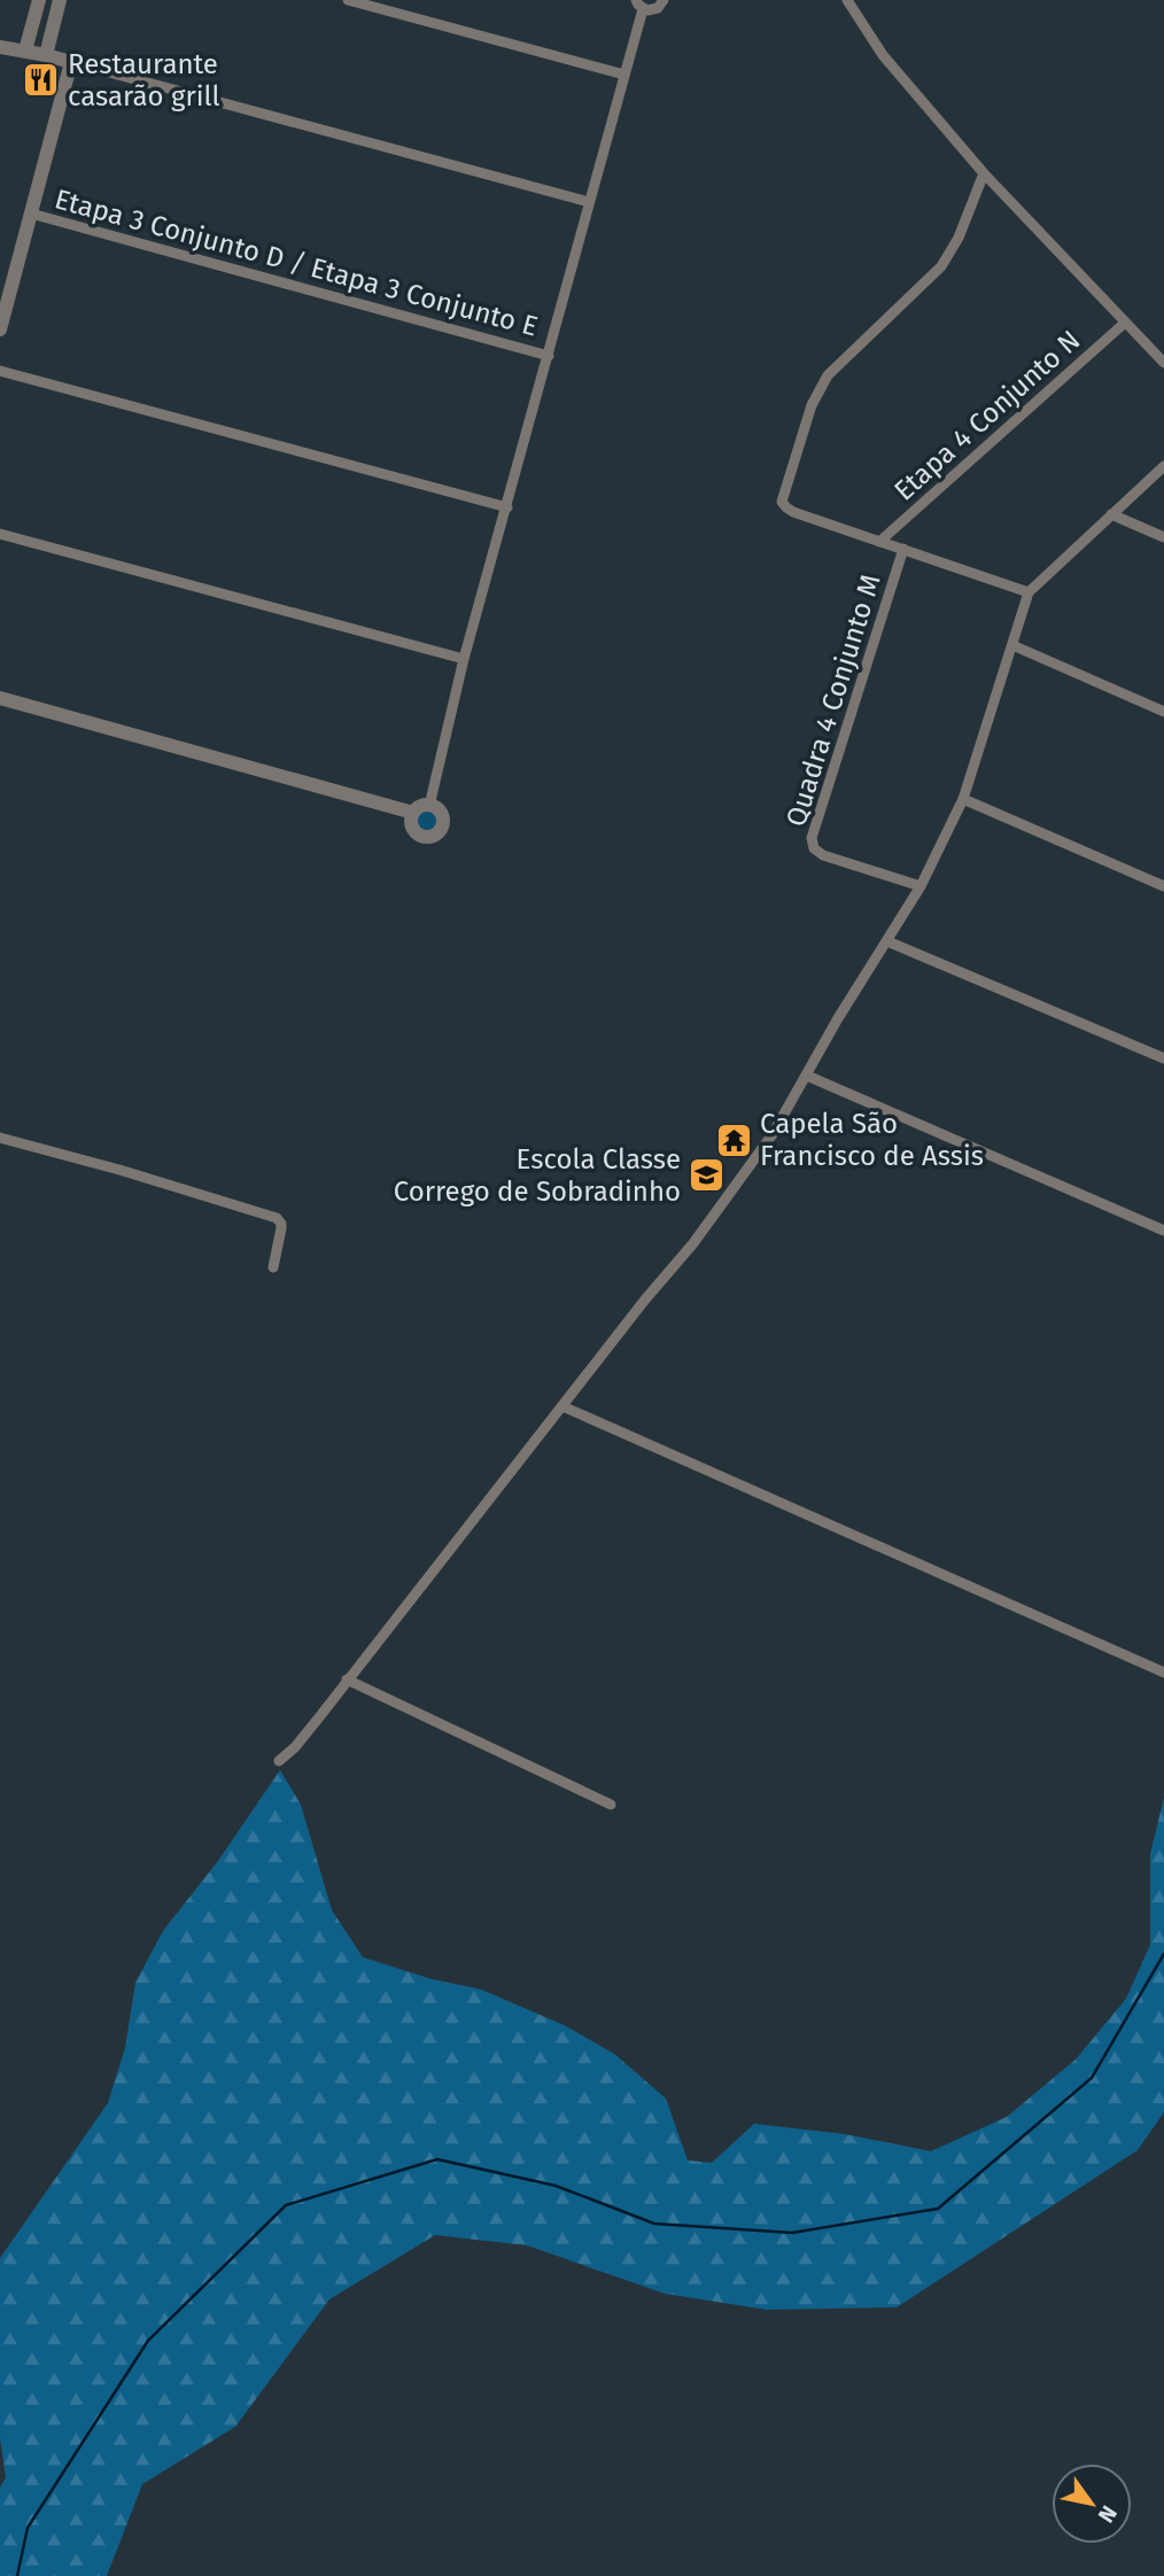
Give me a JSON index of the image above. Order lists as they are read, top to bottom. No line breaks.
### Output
{"streets":{"street":["Etapa 3 Conjunto D / Etapa 3 Conjunto E","Etapa 4 Conjunto N","Quadra 4 Conjunto M"]},"places":{"restaurant":["Restaurante casarão grill"],"temple":["Capela São Francisco de Assis"],"school or university":["Escola Classe Corrego de Sobradinho"]},"north":"bottom right"}
